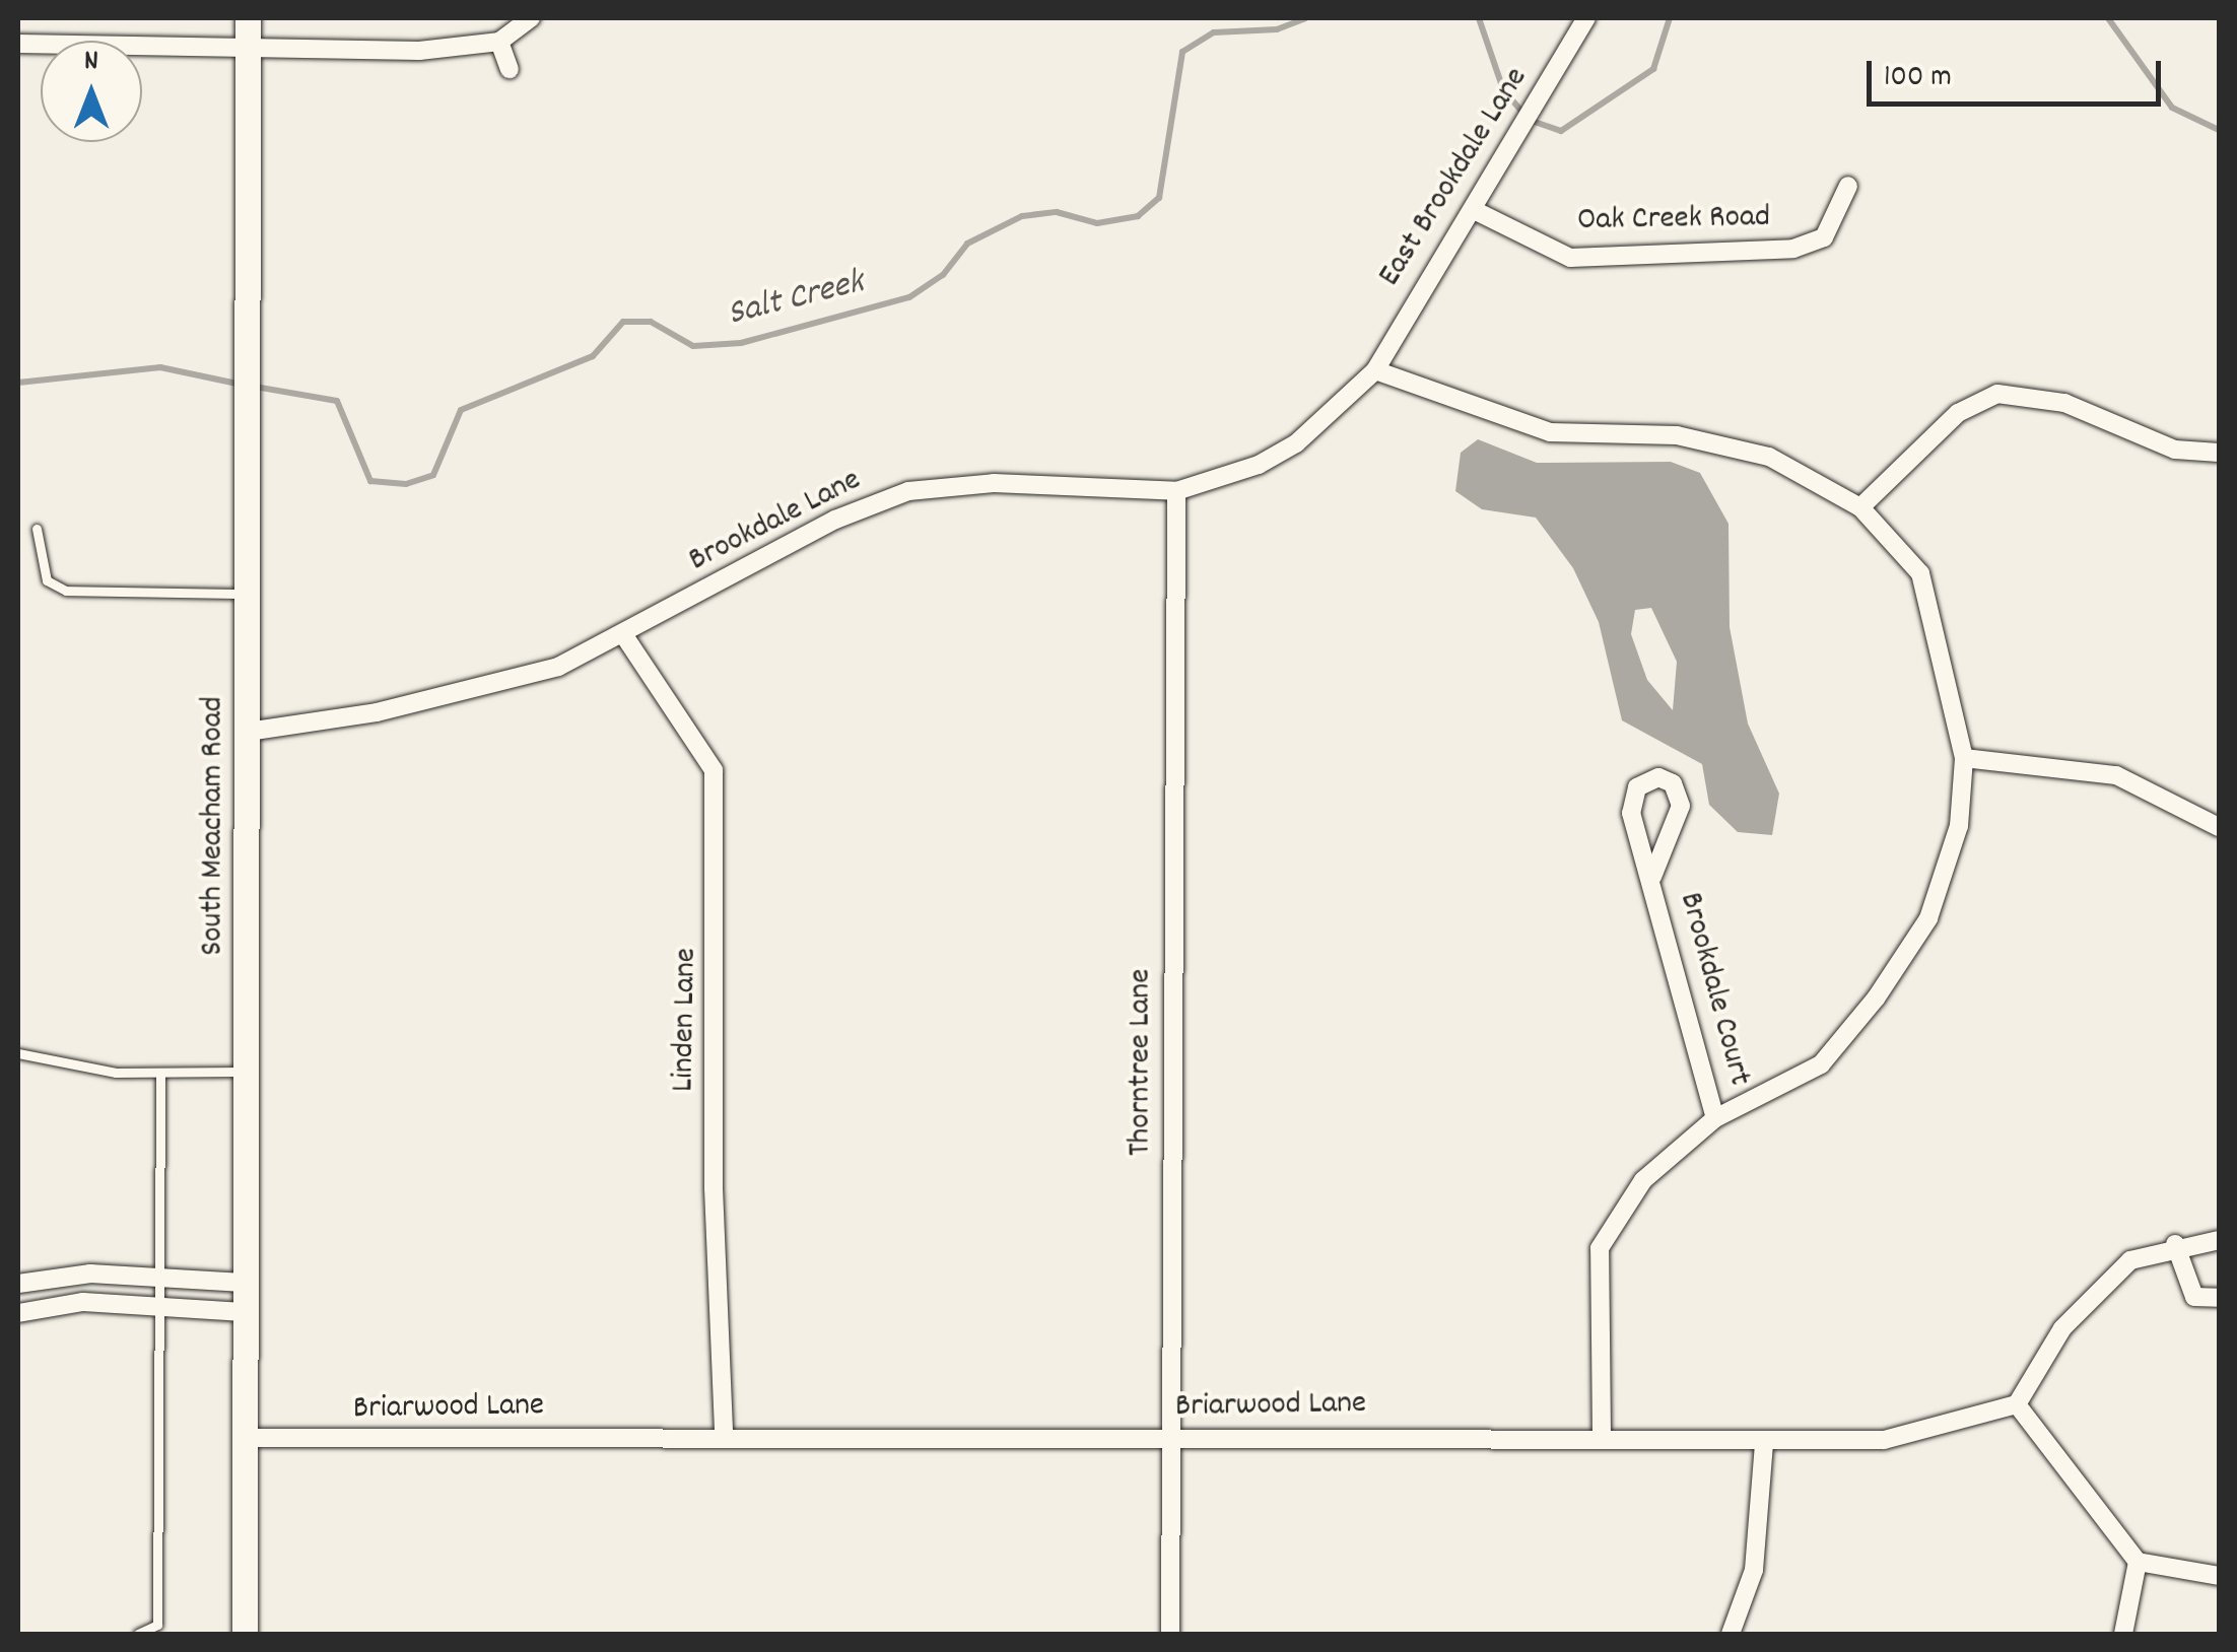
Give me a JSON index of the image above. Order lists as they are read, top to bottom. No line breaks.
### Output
{"streets":{"main road":["South Meacham Road"],"street":["East Brookdale Lane","Oak Creek Road","Brookdale Lane","Brookdale Court","Linden Lane","Thorntree Lane","Briarwood Lane"]},"crossings":[["East Brookdale Lane","Oak Creek Road"],["East Brookdale Lane","Brookdale Lane"],["Brookdale Lane","South Meacham Road"],["Brookdale Lane","Linden Lane"],["Brookdale Lane","Thorntree Lane"],["South Meacham Road","Briarwood Lane"],["Linden Lane","Briarwood Lane"],["Thorntree Lane","Briarwood Lane"]],"water":["Salt Creek"],"scale_bar":"100 m","north":"top"}
